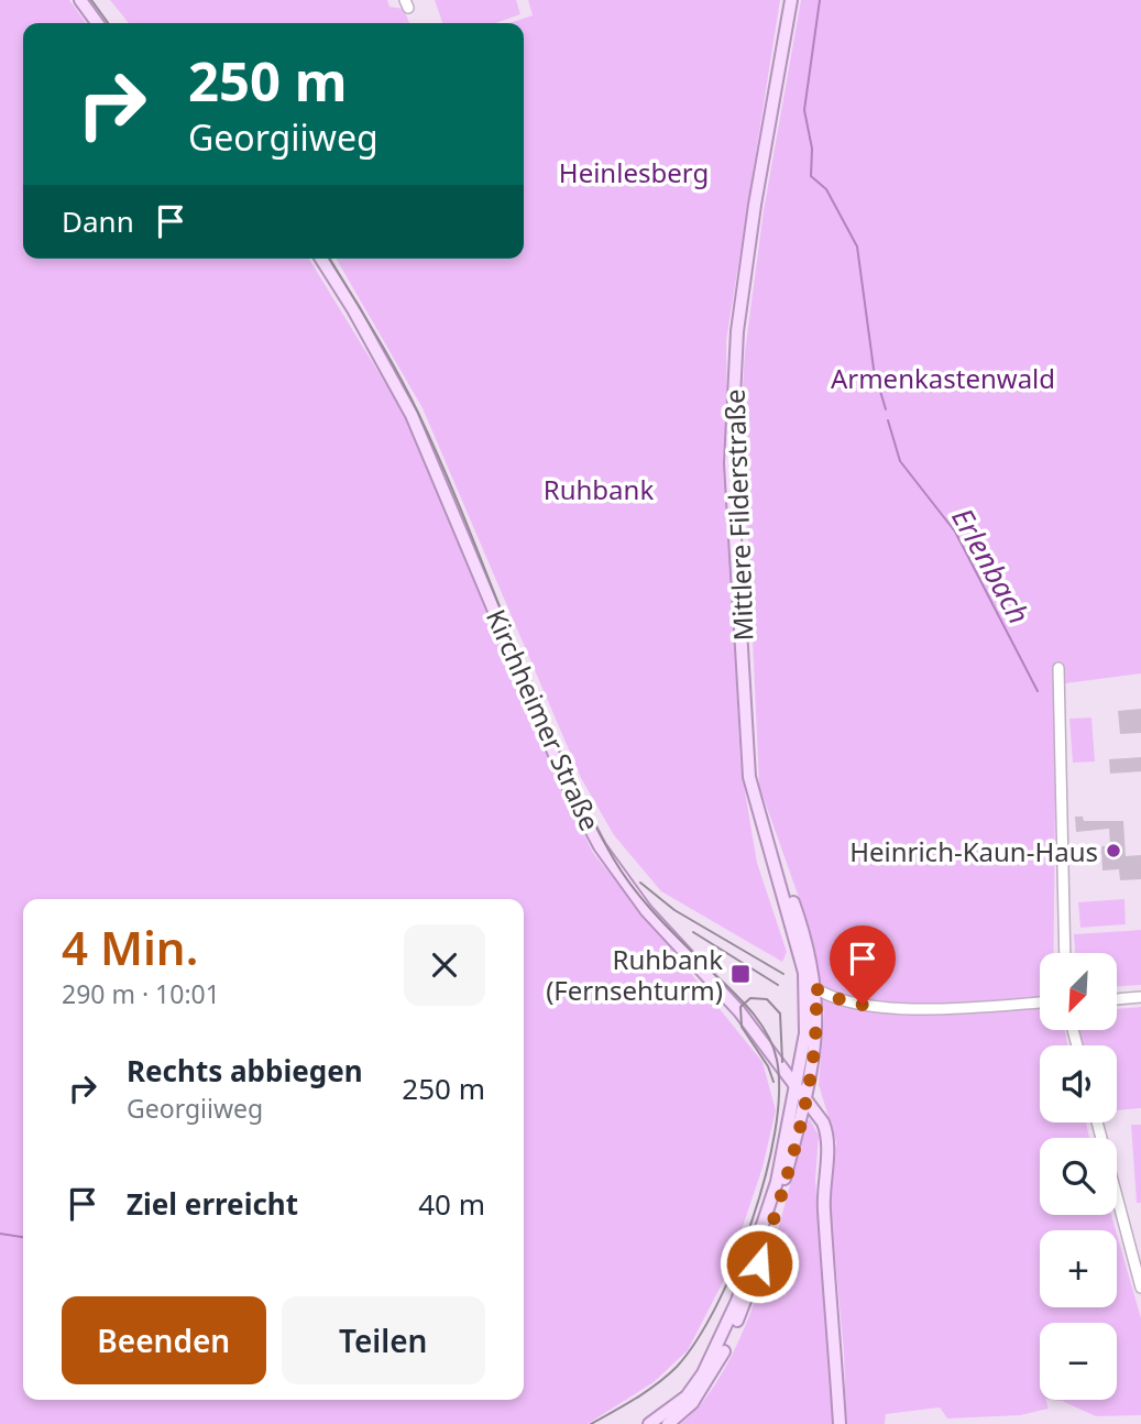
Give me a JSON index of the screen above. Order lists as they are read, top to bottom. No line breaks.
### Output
{"streets":{"main road":["Mittlere Filderstraße","Kirchheimer Straße"]},"crossings":[["Mittlere Filderstraße","Kirchheimer Straße"]],"water":["Erlenbach"],"parks":["Heinlesberg","Armenkastenwald","Ruhbank"],"places":{"other":["Heinrich-Kaun-Haus"],"transit":["Ruhbank (Fernsehturm)"]},"north":"bottom left","page":{"turn":["250 m","Georgiiweg"],"then":"Dann","heading":["4 Min.","290 m · 10:01"],"map_buttons":["+","−"],"list":[{"name":"Rechts abbiegen","note":"Georgiiweg","value":"250 m"},{"name":"Ziel erreicht","value":"40 m"}],"buttons":["Beenden","Teilen"]}}
